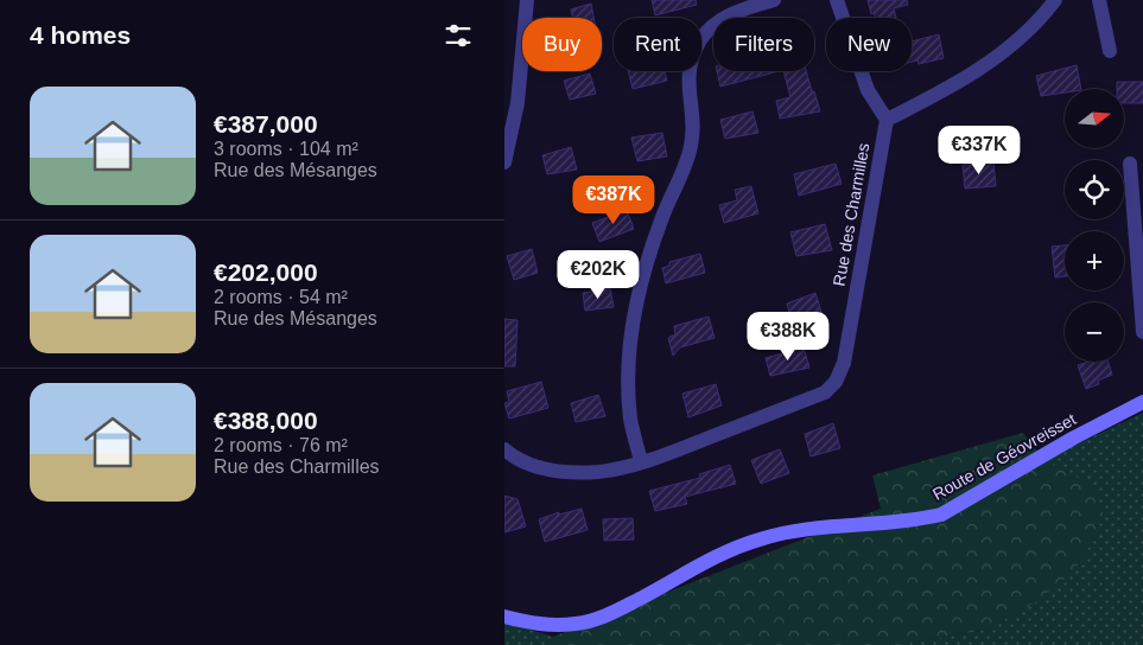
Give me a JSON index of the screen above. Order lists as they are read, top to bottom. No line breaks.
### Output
{"streets":{"street":["Rue des Charmilles","Route de Géovreisset"]},"north":"right","page":{"heading":"4 homes","chip":["Buy","Rent","Filters","New"],"list":[{"name":"€387,000","note":"3 rooms · 104 m² · Rue des Mésanges"},{"name":"€202,000","note":"2 rooms · 54 m² · Rue des Mésanges"},{"name":"€388,000","note":"2 rooms · 76 m² · Rue des Charmilles"}],"map_buttons":["+","−"],"price":["€337K","€387K","€202K","€388K"]}}
